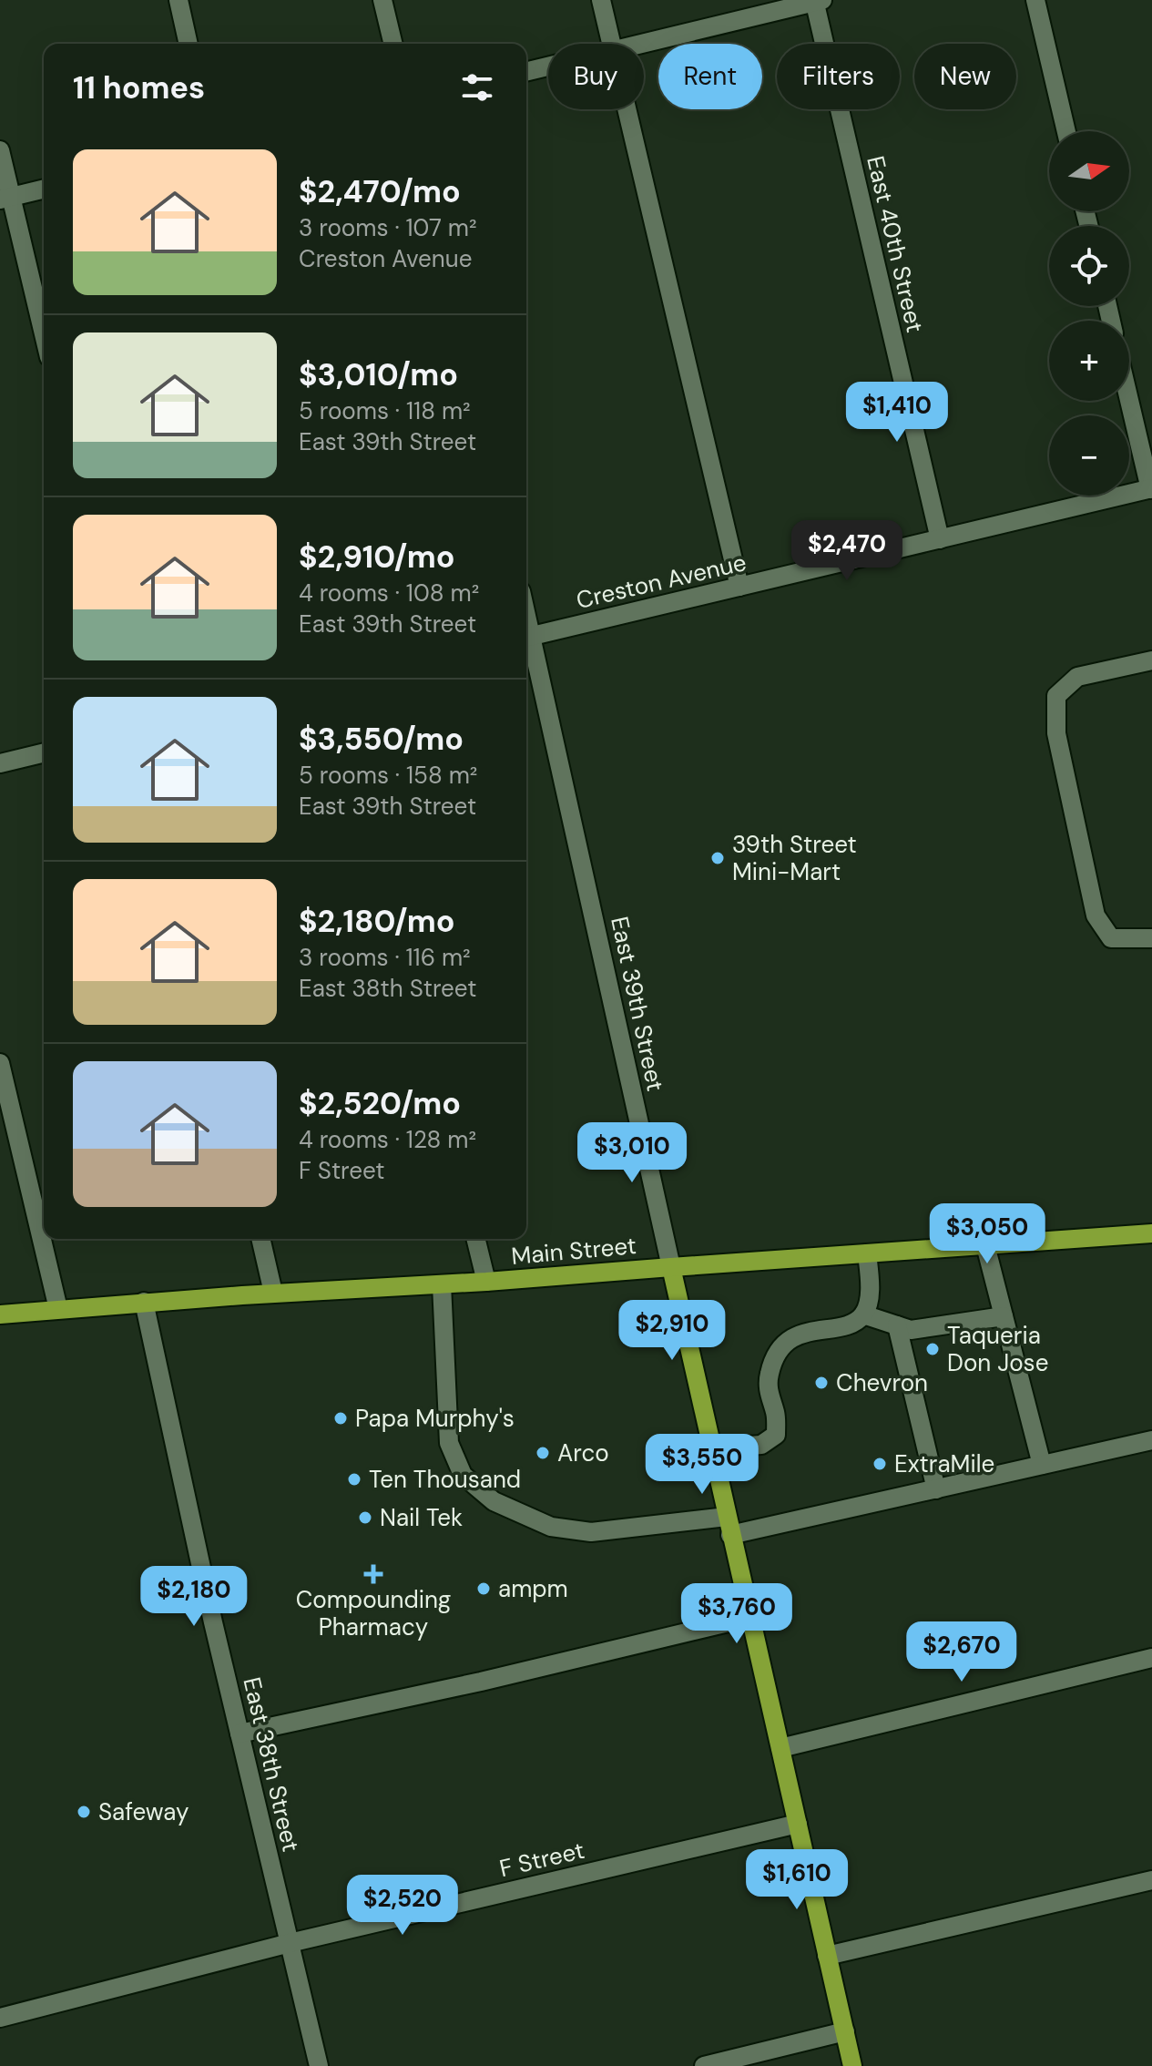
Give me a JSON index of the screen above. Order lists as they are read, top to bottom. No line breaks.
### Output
{"streets":{"main road":["East 39th Street","Main Street"],"street":["East 40th Street","Creston Avenue","East 38th Street","F Street"]},"crossings":[["East 40th Street","Creston Avenue"],["Creston Avenue","East 39th Street"],["East 39th Street","Main Street"],["East 39th Street","F Street"],["Main Street","East 38th Street"],["East 38th Street","F Street"]],"places":{"other":["39th Street Mini-Mart","Taqueria Don Jose","Chevron","Papa Murphy's","Arco","ExtraMile","Ten Thousand","Nail Tek","ampm","Safeway"],"health":["Compounding Pharmacy"]},"north":"right","page":{"chip":["Buy","Rent","Filters","New"],"heading":"11 homes","map_buttons":["+","−"],"list":[{"name":"$2,470/mo","note":"3 rooms · 107 m² · Creston Avenue"},{"name":"$3,010/mo","note":"5 rooms · 118 m² · East 39th Street"},{"name":"$2,910/mo","note":"4 rooms · 108 m² · East 39th Street"},{"name":"$3,550/mo","note":"5 rooms · 158 m² · East 39th Street"},{"name":"$2,180/mo","note":"3 rooms · 116 m² · East 38th Street"},{"name":"$2,520/mo","note":"4 rooms · 128 m² · F Street"}],"price":["$1,410","$2,470","$3,010","$3,050","$2,910","$3,550","$2,180","$3,760","$2,670","$1,610","$2,520"]}}
